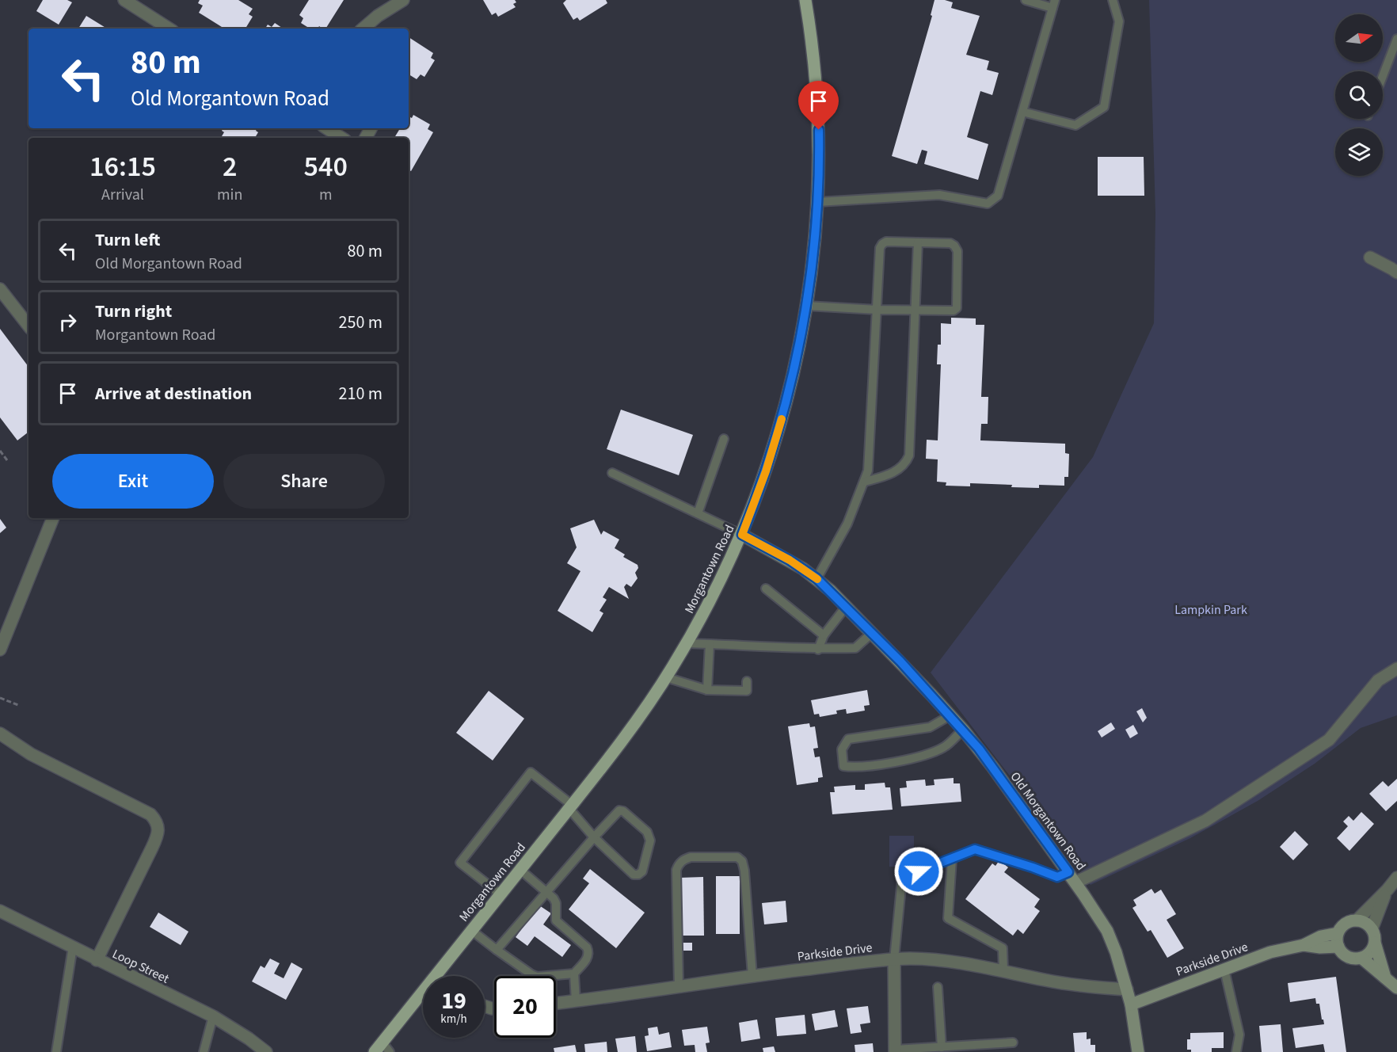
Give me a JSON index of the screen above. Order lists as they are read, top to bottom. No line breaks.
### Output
{"streets":{"main road":["Morgantown Road"],"street":["Old Morgantown Road","Parkside Drive","Loop Street"]},"crossings":[["Morgantown Road","Old Morgantown Road"],["Old Morgantown Road","Parkside Drive"]],"parks":["Lampkin Park"],"north":"right","page":{"turn":["80 m","Old Morgantown Road"],"eta":["16:15","Arrival","2","min","540","m"],"list":[{"name":"Turn left","note":"Old Morgantown Road","value":"80 m"},{"name":"Turn right","note":"Morgantown Road","value":"250 m"},{"name":"Arrive at destination","value":"210 m"}],"buttons":["Exit","Share"],"speed":"19 km/h","limit":"20"}}
